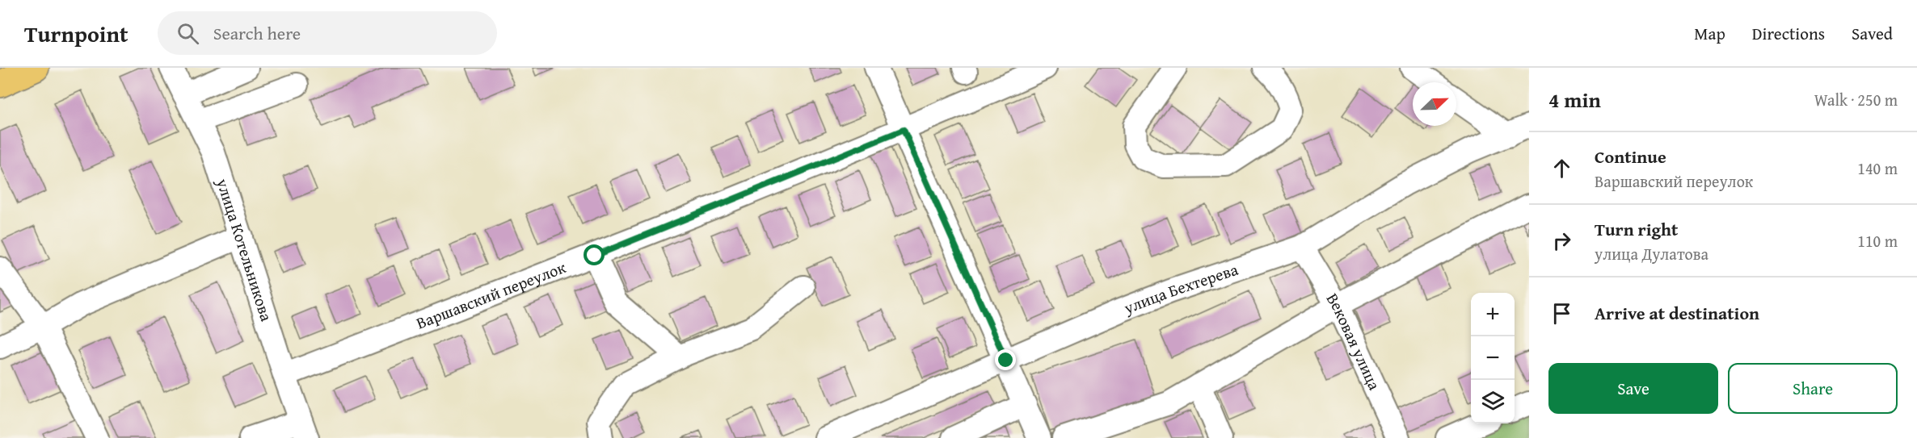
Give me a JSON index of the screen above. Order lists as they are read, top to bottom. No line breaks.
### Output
{"streets":{"street":["улица Котельникова","улица Бехтерева","Варшавский переулок","Вековая улица"]},"crossings":[["улица Котельникова","Варшавский переулок"],["улица Бехтерева","Вековая улица"]],"north":"top right","page":{"header":"Turnpoint","search":"Search here","nav":["Map","Directions","Saved"],"heading":["4 min","Walk · 250 m"],"list":[["Continue","Варшавский переулок","140 m"],["Turn right","улица Дулатова","110 m"],"Arrive at destination"],"map_buttons":["+","−"],"buttons":["Save","Share"]}}
